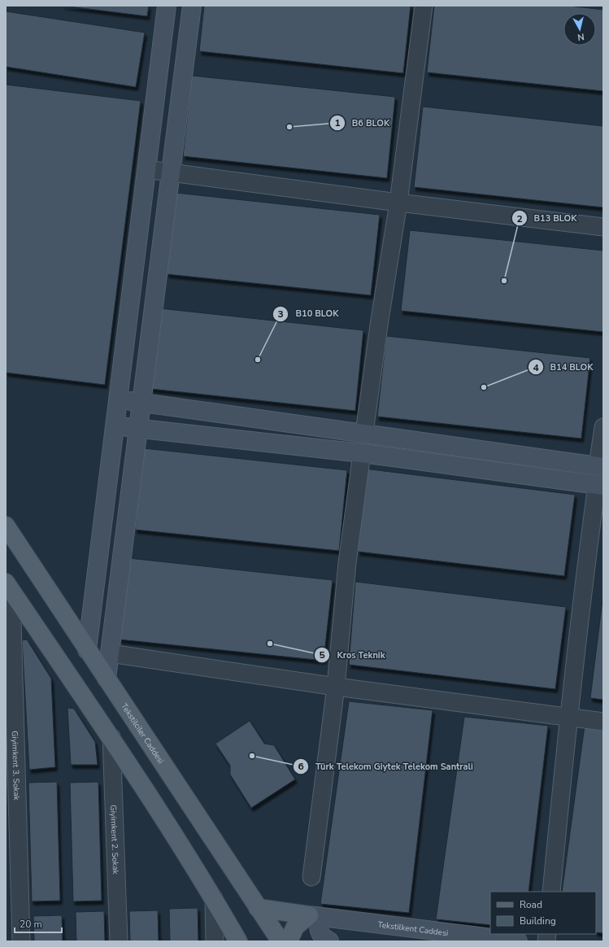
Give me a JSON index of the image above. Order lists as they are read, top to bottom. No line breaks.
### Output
{"streets":{"main road":["Tekstilciler Caddesi"],"street":["Giyimkent 3. Sokak","Giyimkent 2. Sokak","Tekstilkent Caddesi"]},"places":["B6 BLOK","B13 BLOK","B10 BLOK","B14 BLOK","Kros Teknik","Türk Telekom Giytek Telekom Santrali"],"legend":["Road","Building"],"scale_bar":"20 m","north":"bottom"}
